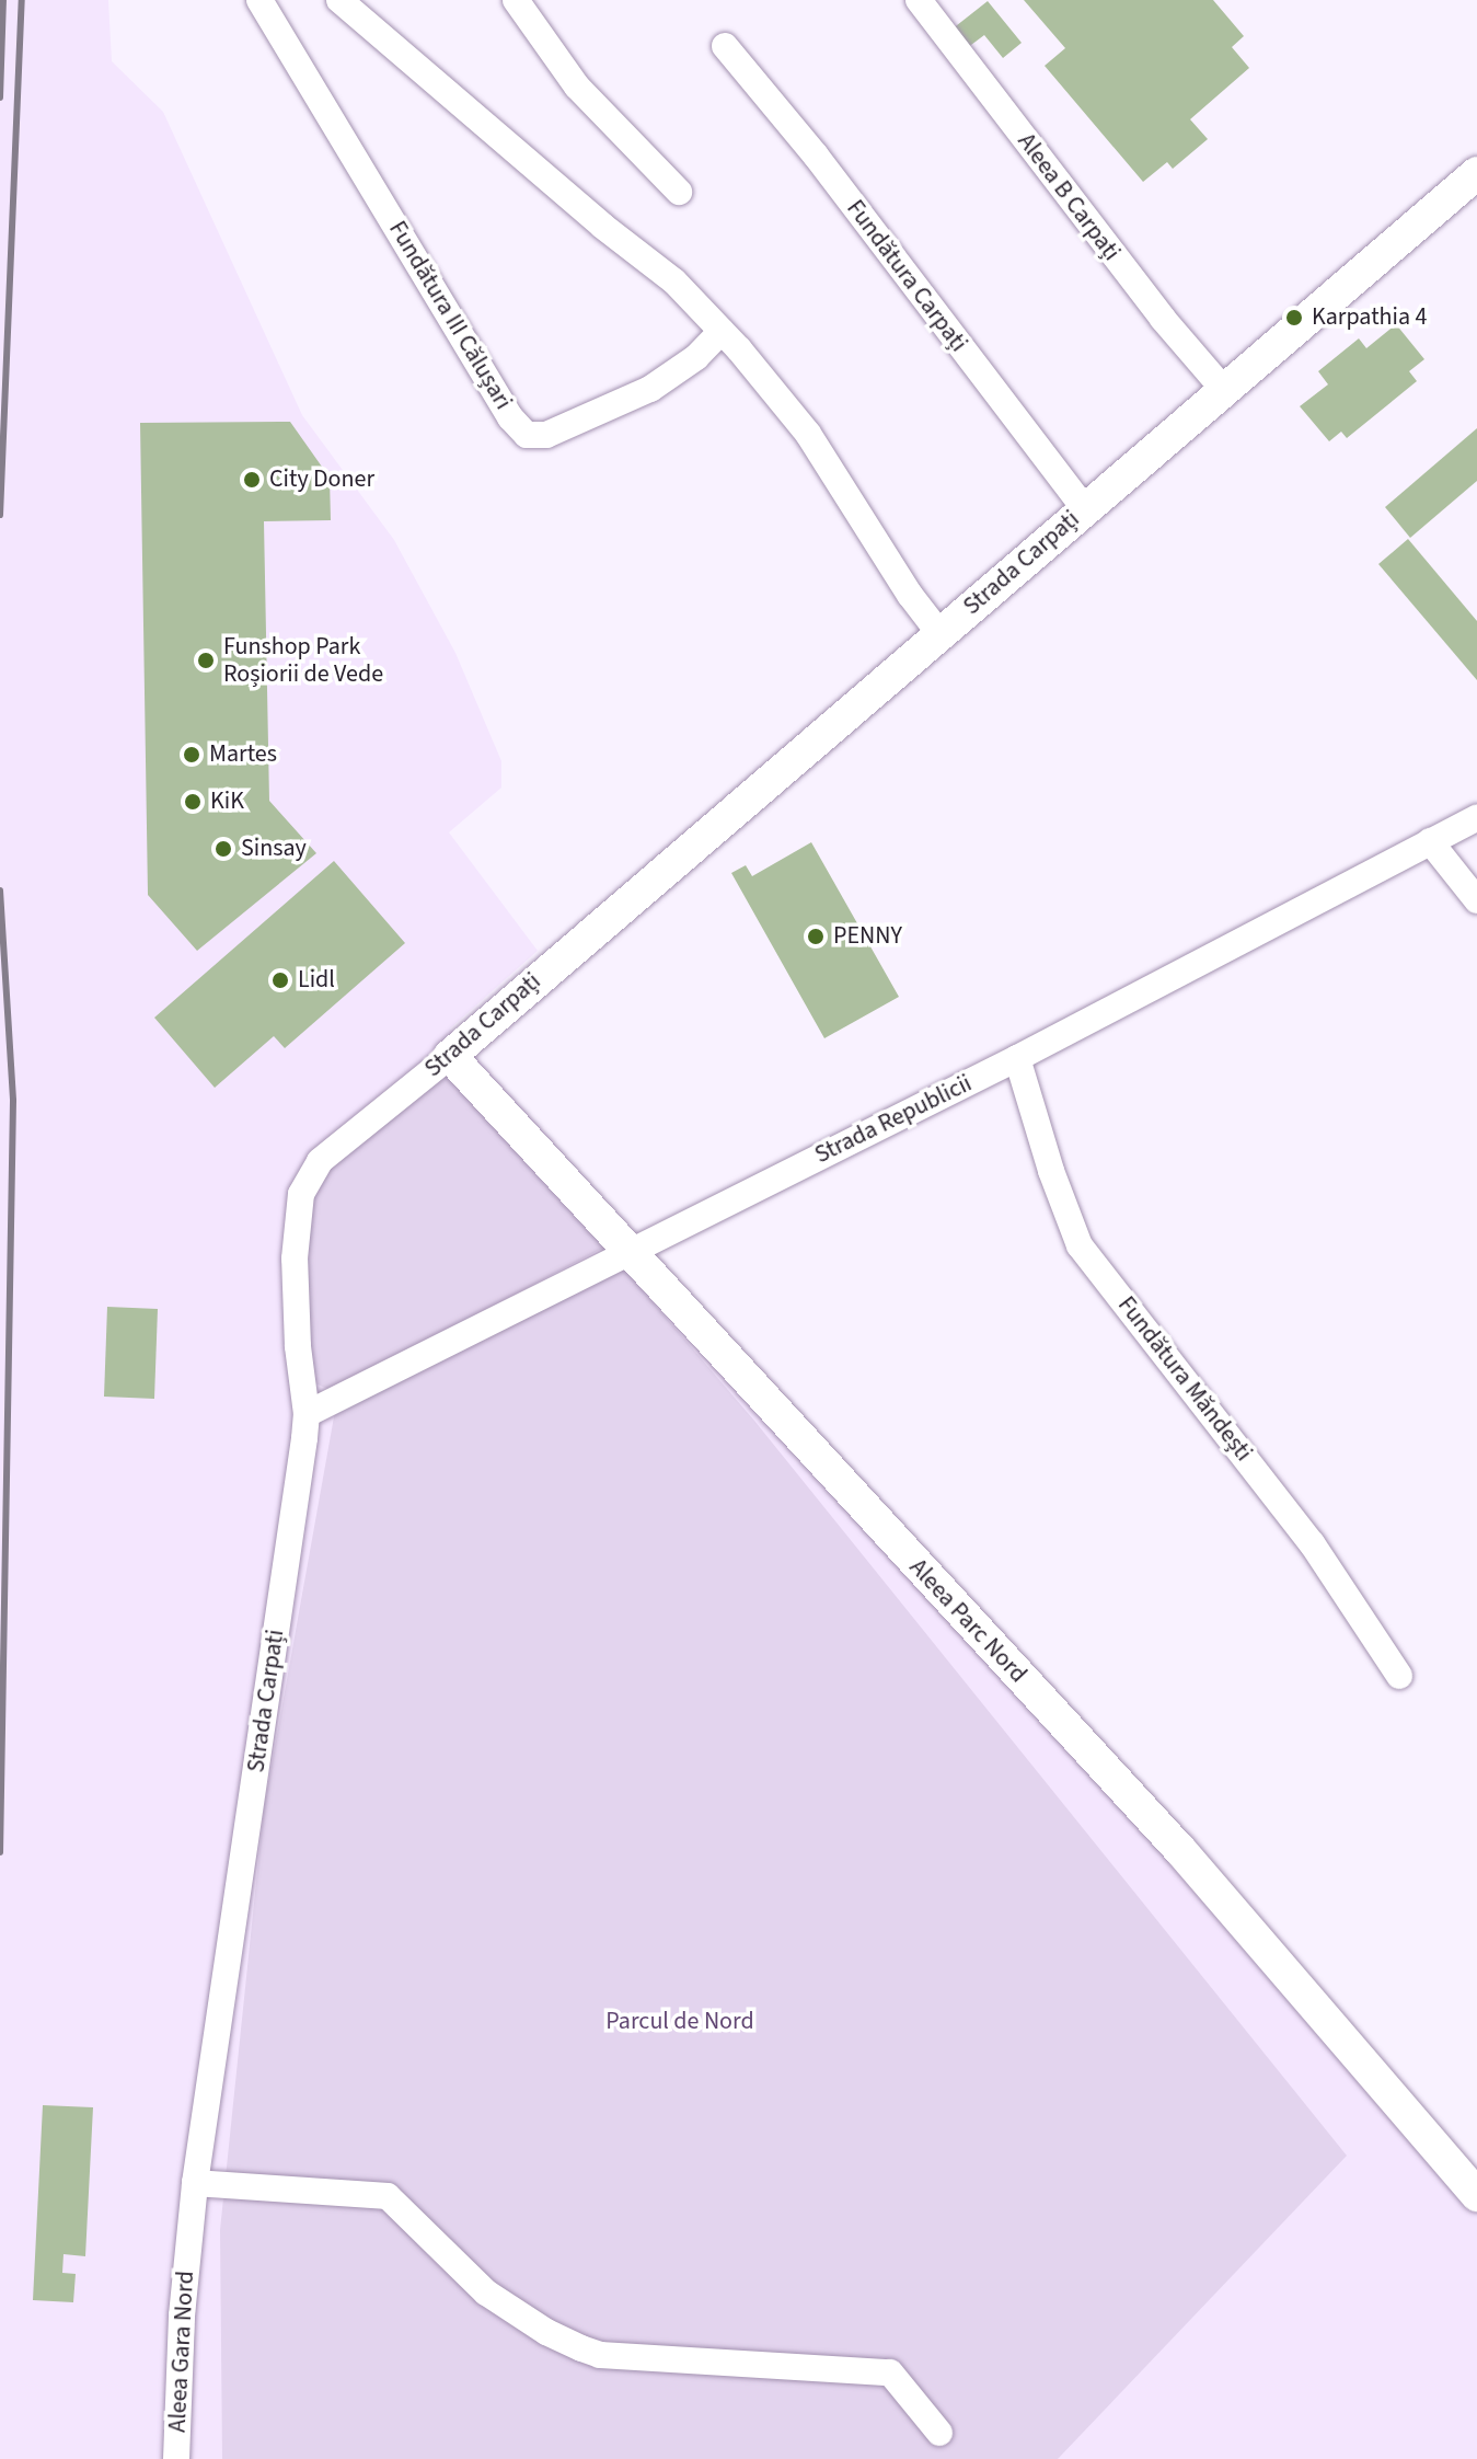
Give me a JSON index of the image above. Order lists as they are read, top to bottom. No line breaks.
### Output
{"streets":{"street":["Aleea B Carpați","Fundătura Carpați","Fundătura III Călușari","Strada Carpați","Strada Republicii","Fundătura Măndești","Aleea Parc Nord","Aleea Gara Nord"]},"crossings":[["Aleea B Carpați","Strada Carpați"],["Fundătura Carpați","Strada Carpați"],["Strada Carpați","Strada Republicii"],["Strada Carpați","Aleea Parc Nord"],["Strada Carpați","Aleea Gara Nord"],["Strada Republicii","Fundătura Măndești"],["Strada Republicii","Aleea Parc Nord"]],"parks":["Parcul de Nord"],"places":["Karpathia 4","City Doner","Funshop Park Roșiorii de Vede","Martes","KiK","Sinsay","PENNY","Lidl"]}
